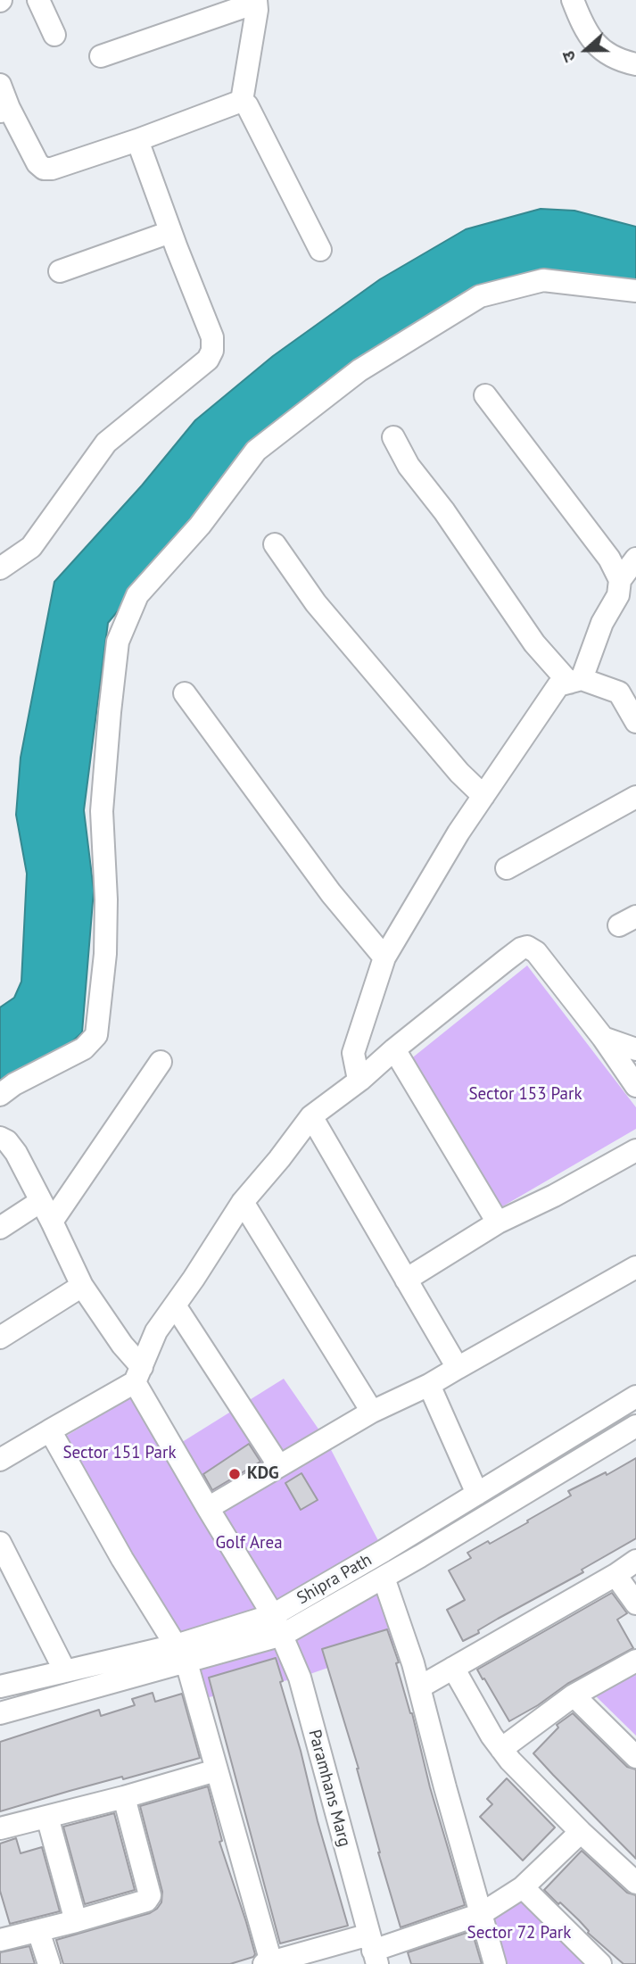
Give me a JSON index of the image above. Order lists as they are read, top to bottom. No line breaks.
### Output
{"streets":{"street":["Shipra Path","Paramhans Marg"]},"crossings":[["Shipra Path","Paramhans Marg"]],"parks":["Sector 153 Park","Sector 151 Park","Golf Area","Sector 72 Park"],"places":["KDG"],"north":"left"}
